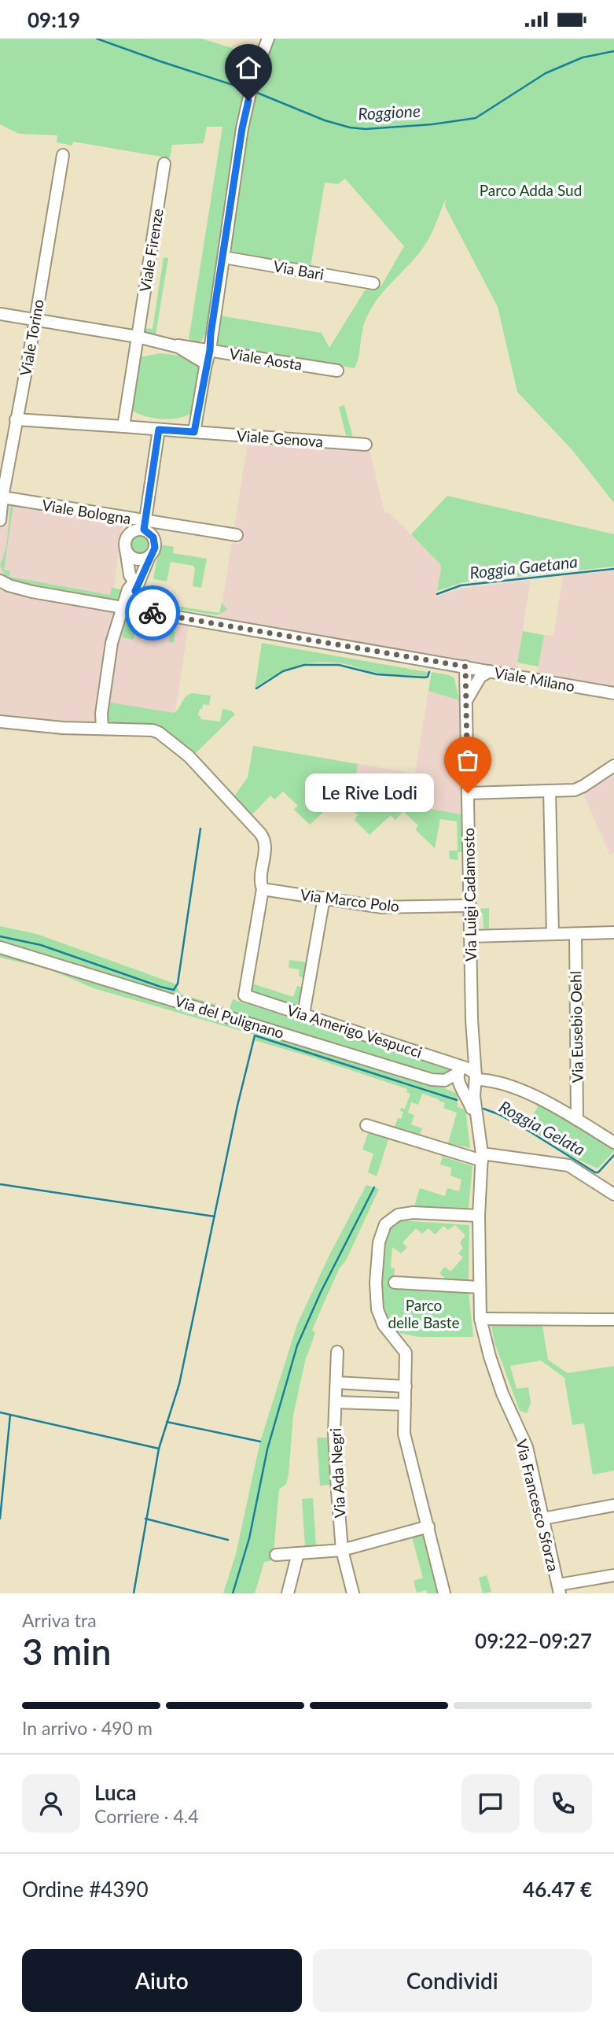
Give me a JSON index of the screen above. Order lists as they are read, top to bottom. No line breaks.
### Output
{"streets":{"street":["Viale Firenze","Via Bari","Viale Torino","Viale Aosta","Viale Genova","Viale Bologna","Viale Milano","Via Luigi Cadamosto","Via Marco Polo","Via del Pulignano","Via Eusebio Oehl","Via Amerigo Vespucci","Via Ada Negri","Via Francesco Sforza"]},"crossings":[["Viale Firenze","Viale Genova"],["Viale Torino","Viale Bologna"],["Viale Milano","Via Luigi Cadamosto"],["Via Luigi Cadamosto","Via Marco Polo"],["Via Luigi Cadamosto","Via del Pulignano"],["Via Luigi Cadamosto","Via Amerigo Vespucci"],["Via Luigi Cadamosto","Via Francesco Sforza"],["Via Marco Polo","Via Amerigo Vespucci"],["Via del Pulignano","Via Amerigo Vespucci"],["Via del Pulignano","Via Francesco Sforza"],["Via Amerigo Vespucci","Via Francesco Sforza"]],"water":["Roggione","Roggia Gaetana","Roggia Gelata"],"parks":["Parco Adda Sud","Parco delle Baste"],"places":["Le Rive Lodi"],"page":{"status":"09:19","bubble":"Le Rive Lodi","heading":["3 min","Arriva tra","09:22–09:27"],"panel":["Luca","Corriere · 4.4","Ordine #4390","46.47 €"],"bar":"In arrivo · 490 m","buttons":["Aiuto","Condividi"]}}
